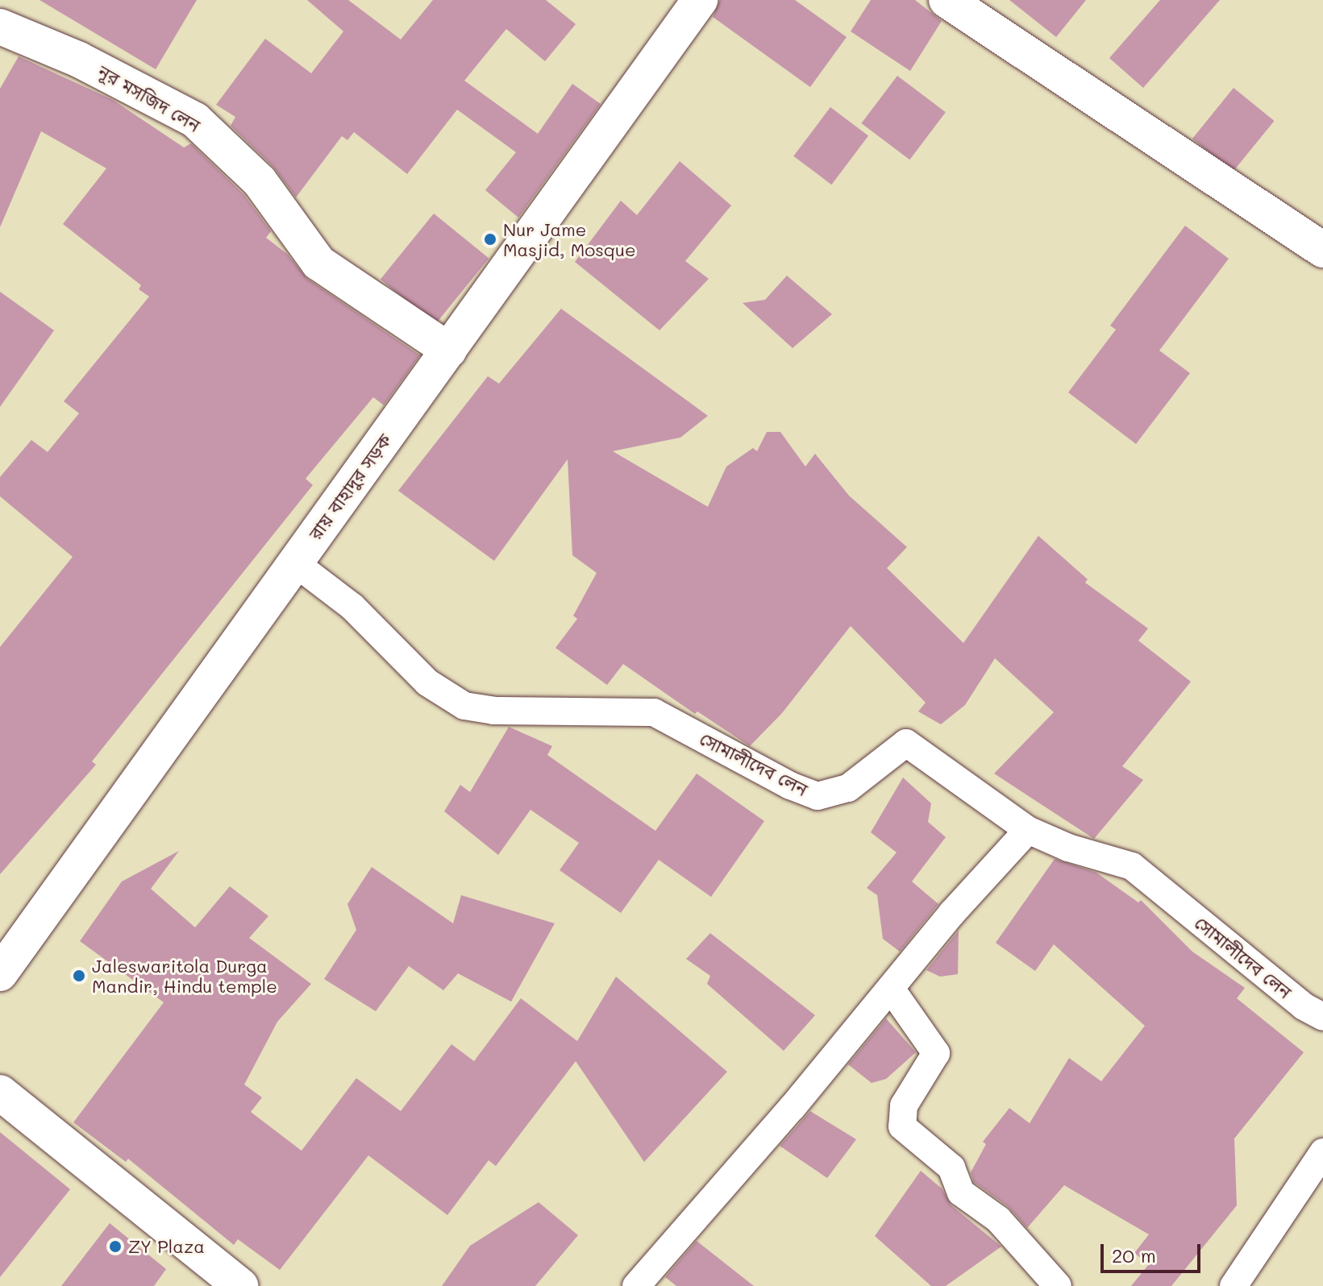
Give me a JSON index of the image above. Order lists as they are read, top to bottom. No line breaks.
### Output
{"streets":{"street":["নূর মসজিদ লেন","রায় বাহাদুর সড়ক","সোমালীদেব লেন"]},"crossings":[["নূর মসজিদ লেন","রায় বাহাদুর সড়ক"],["রায় বাহাদুর সড়ক","সোমালীদেব লেন"]],"places":["Nur Jame Masjid, Mosque","Jaleswaritola Durga Mandir, Hindu temple","ZY Plaza"],"scale_bar":"20 m"}
